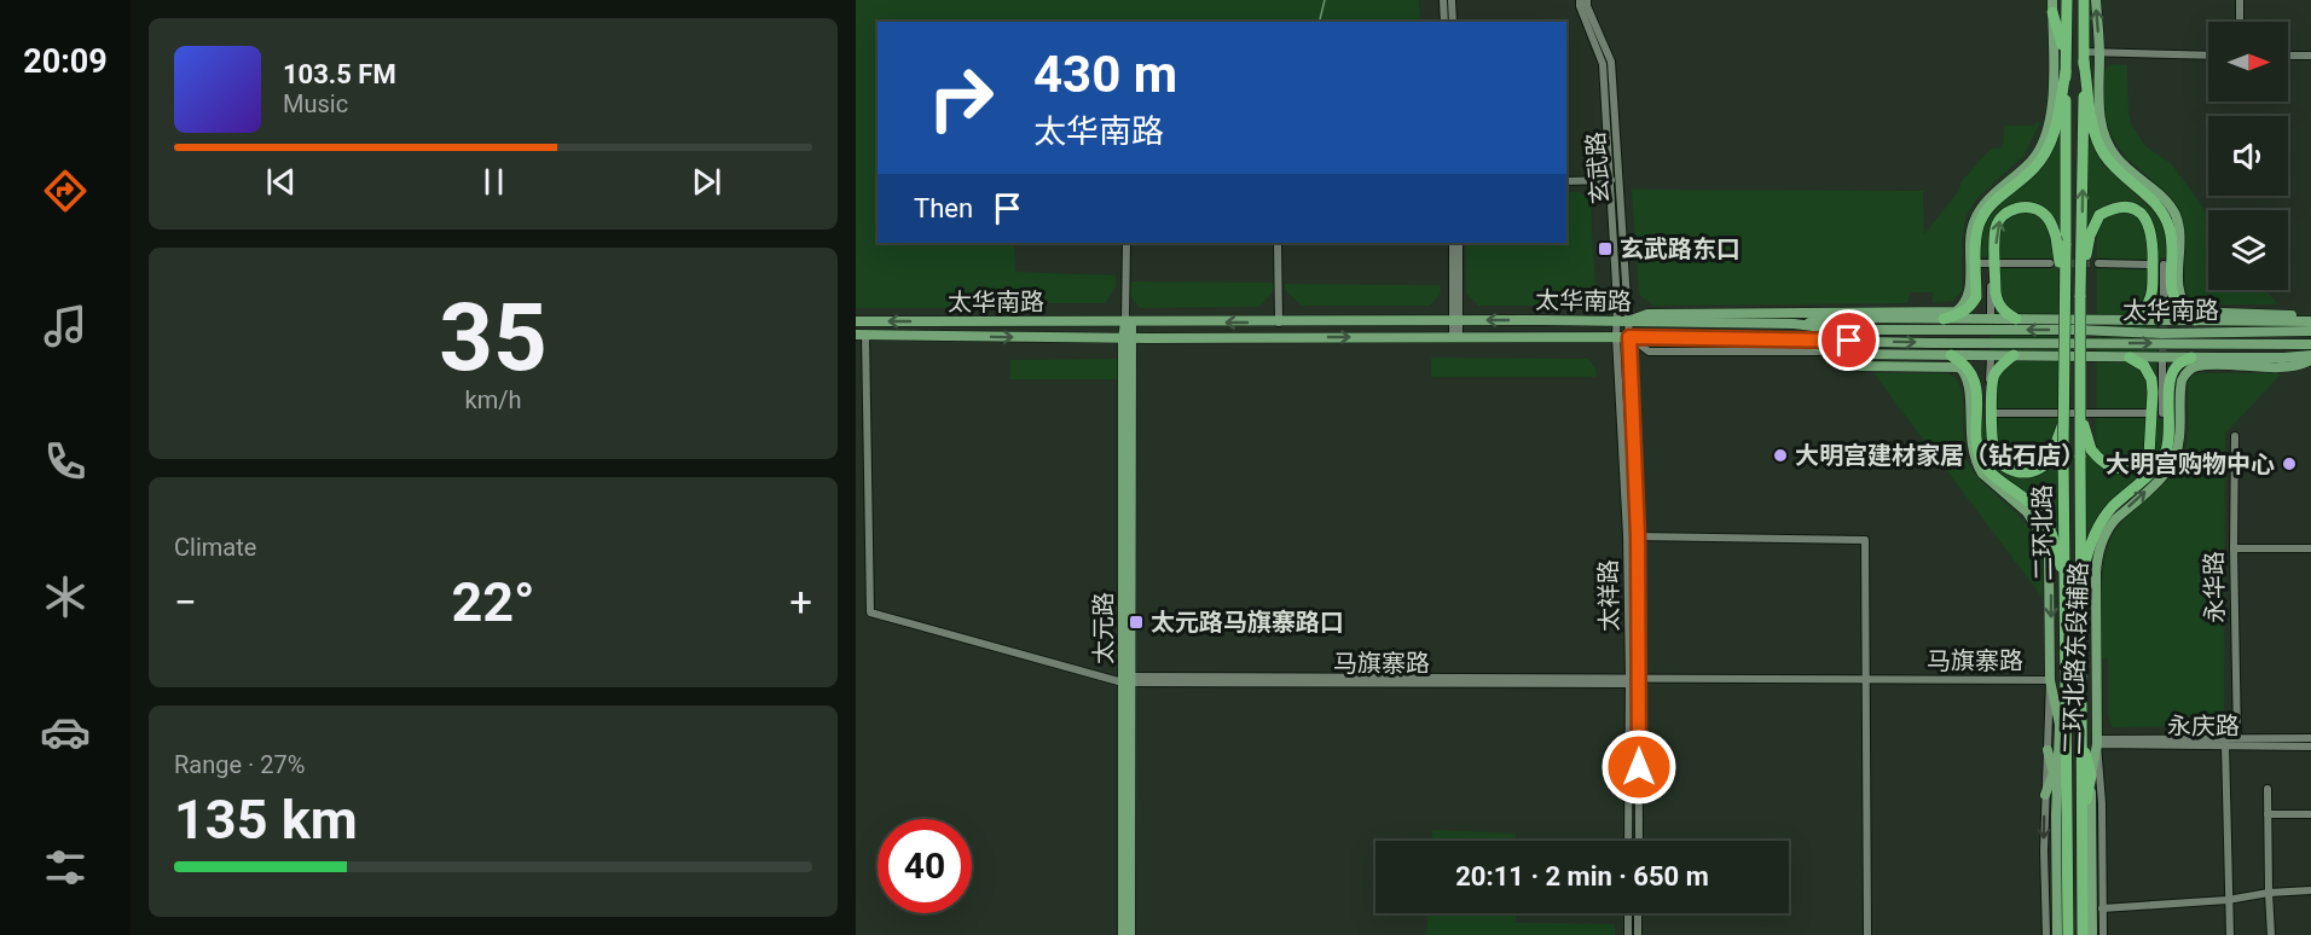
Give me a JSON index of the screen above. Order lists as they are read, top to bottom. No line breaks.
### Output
{"streets":{"highway":["二环北路"],"main road":["太华南路","太元路","二环北路东段辅路"],"street":["玄武路","永华路","太祥路","马旗寨路","永庆路"]},"crossings":[["玄武路","太华南路"],["玄武路","太祥路"],["太华南路","太祥路"],["太华南路","太元路"],["太华南路","马旗寨路"],["永华路","永庆路"],["太祥路","马旗寨路"],["太元路","马旗寨路"],["二环北路东段辅路","马旗寨路"],["二环北路东段辅路","永庆路"]],"places":{"transit":["玄武路东口","太元路马旗寨路口"],"other":["大明宫建材家居（钻石店）","大明宫购物中心"]},"north":"right","page":{"tabs":"20:09","turn":["430 m","太华南路"],"song":["103.5 FM","Music"],"then":"Then","tile":[["35","km/h"],"Climate",["Range · 27%","135 km"]],"heat":["−","22°","+"],"limit":"40","trip":"20:11 · 2 min · 650 m"}}
